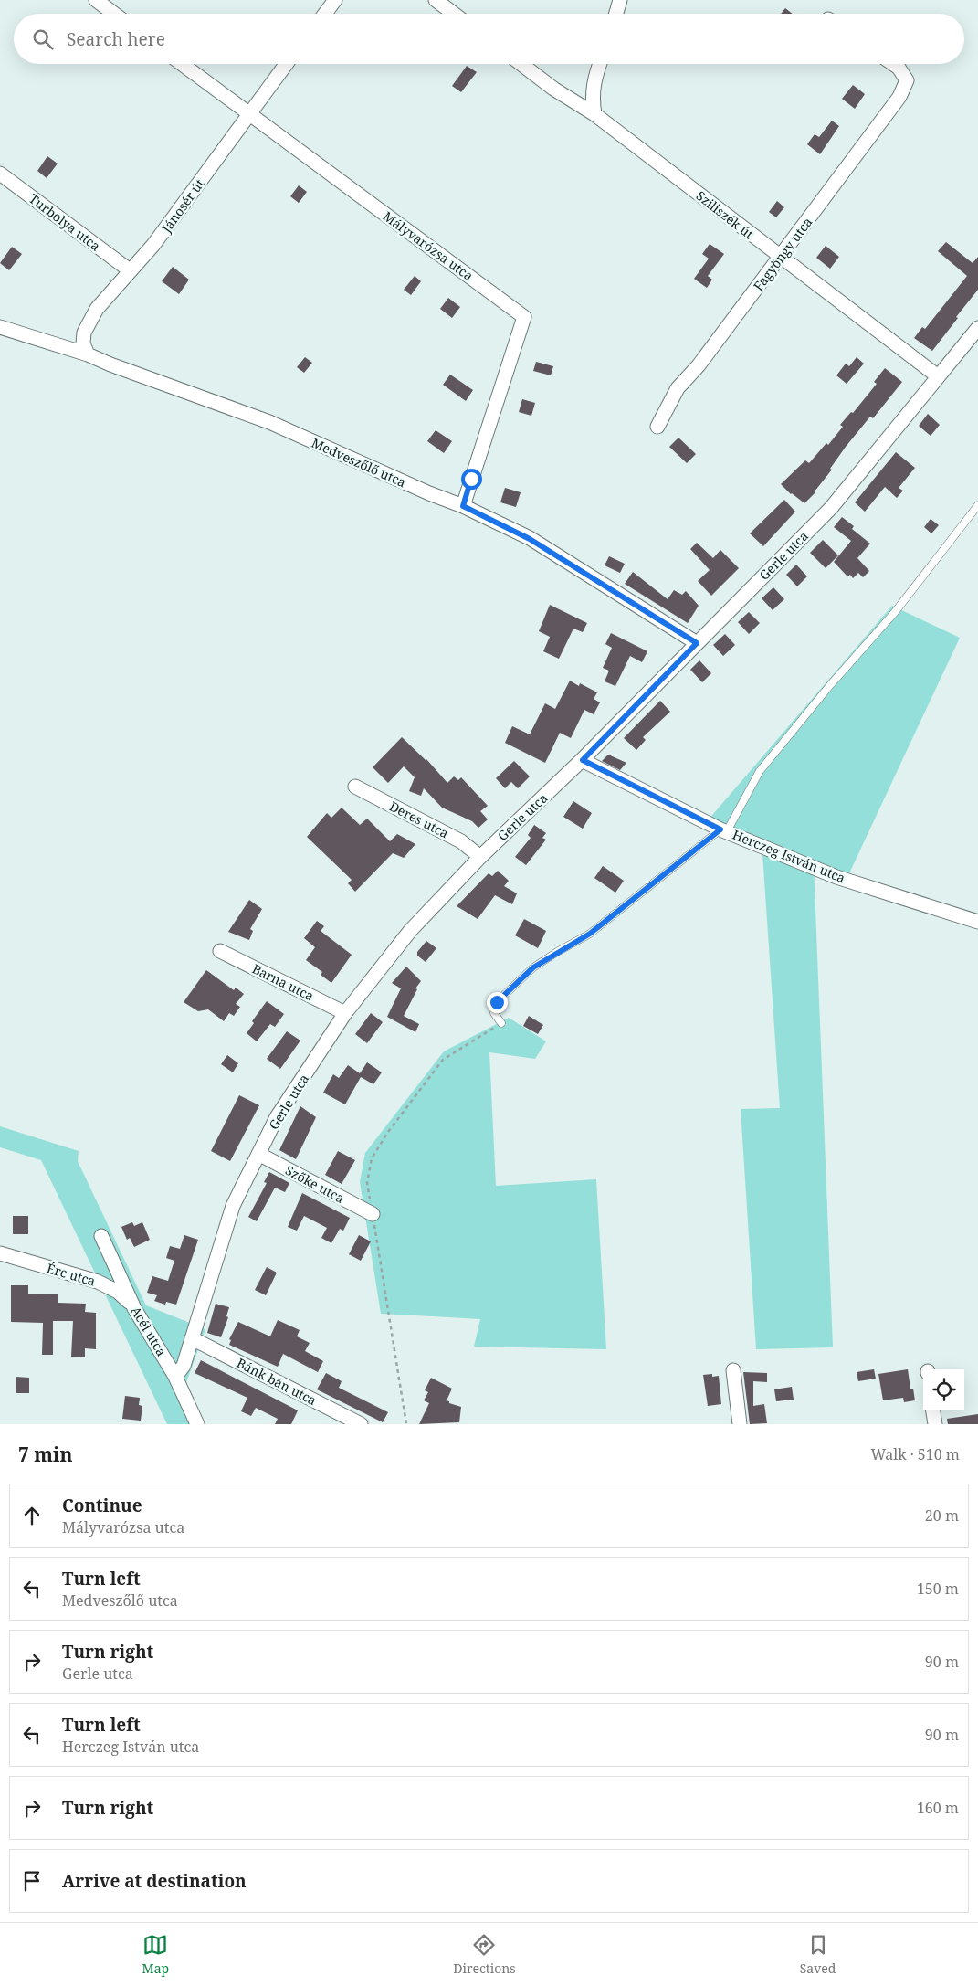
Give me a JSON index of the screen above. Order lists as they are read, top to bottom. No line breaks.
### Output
{"streets":{"street":["Jánosér út","Sziliszék út","Turbolya utca","Mályvarózsa utca","Fagyöngy utca","Medveszőlő utca","Gerle utca","Deres utca","Herczeg István utca","Barna utca","Szőke utca","Érc utca","Acél utca","Bánk bán utca"]},"crossings":[["Jánosér út","Turbolya utca"],["Jánosér út","Mályvarózsa utca"],["Jánosér út","Medveszőlő utca"],["Sziliszék út","Fagyöngy utca"],["Sziliszék út","Gerle utca"],["Mályvarózsa utca","Medveszőlő utca"],["Medveszőlő utca","Gerle utca"],["Gerle utca","Deres utca"],["Gerle utca","Herczeg István utca"],["Gerle utca","Barna utca"],["Gerle utca","Szőke utca"],["Gerle utca","Acél utca"],["Gerle utca","Bánk bán utca"],["Érc utca","Acél utca"]],"page":{"search":"Search here","heading":["7 min","Walk · 510 m"],"list":[["Continue","Mályvarózsa utca","20 m"],["Turn left","Medveszőlő utca","150 m"],["Turn right","Gerle utca","90 m"],["Turn left","Herczeg István utca","90 m"],["Turn right","160 m"],"Arrive at destination"],"nav":["Map","Directions","Saved"]}}
